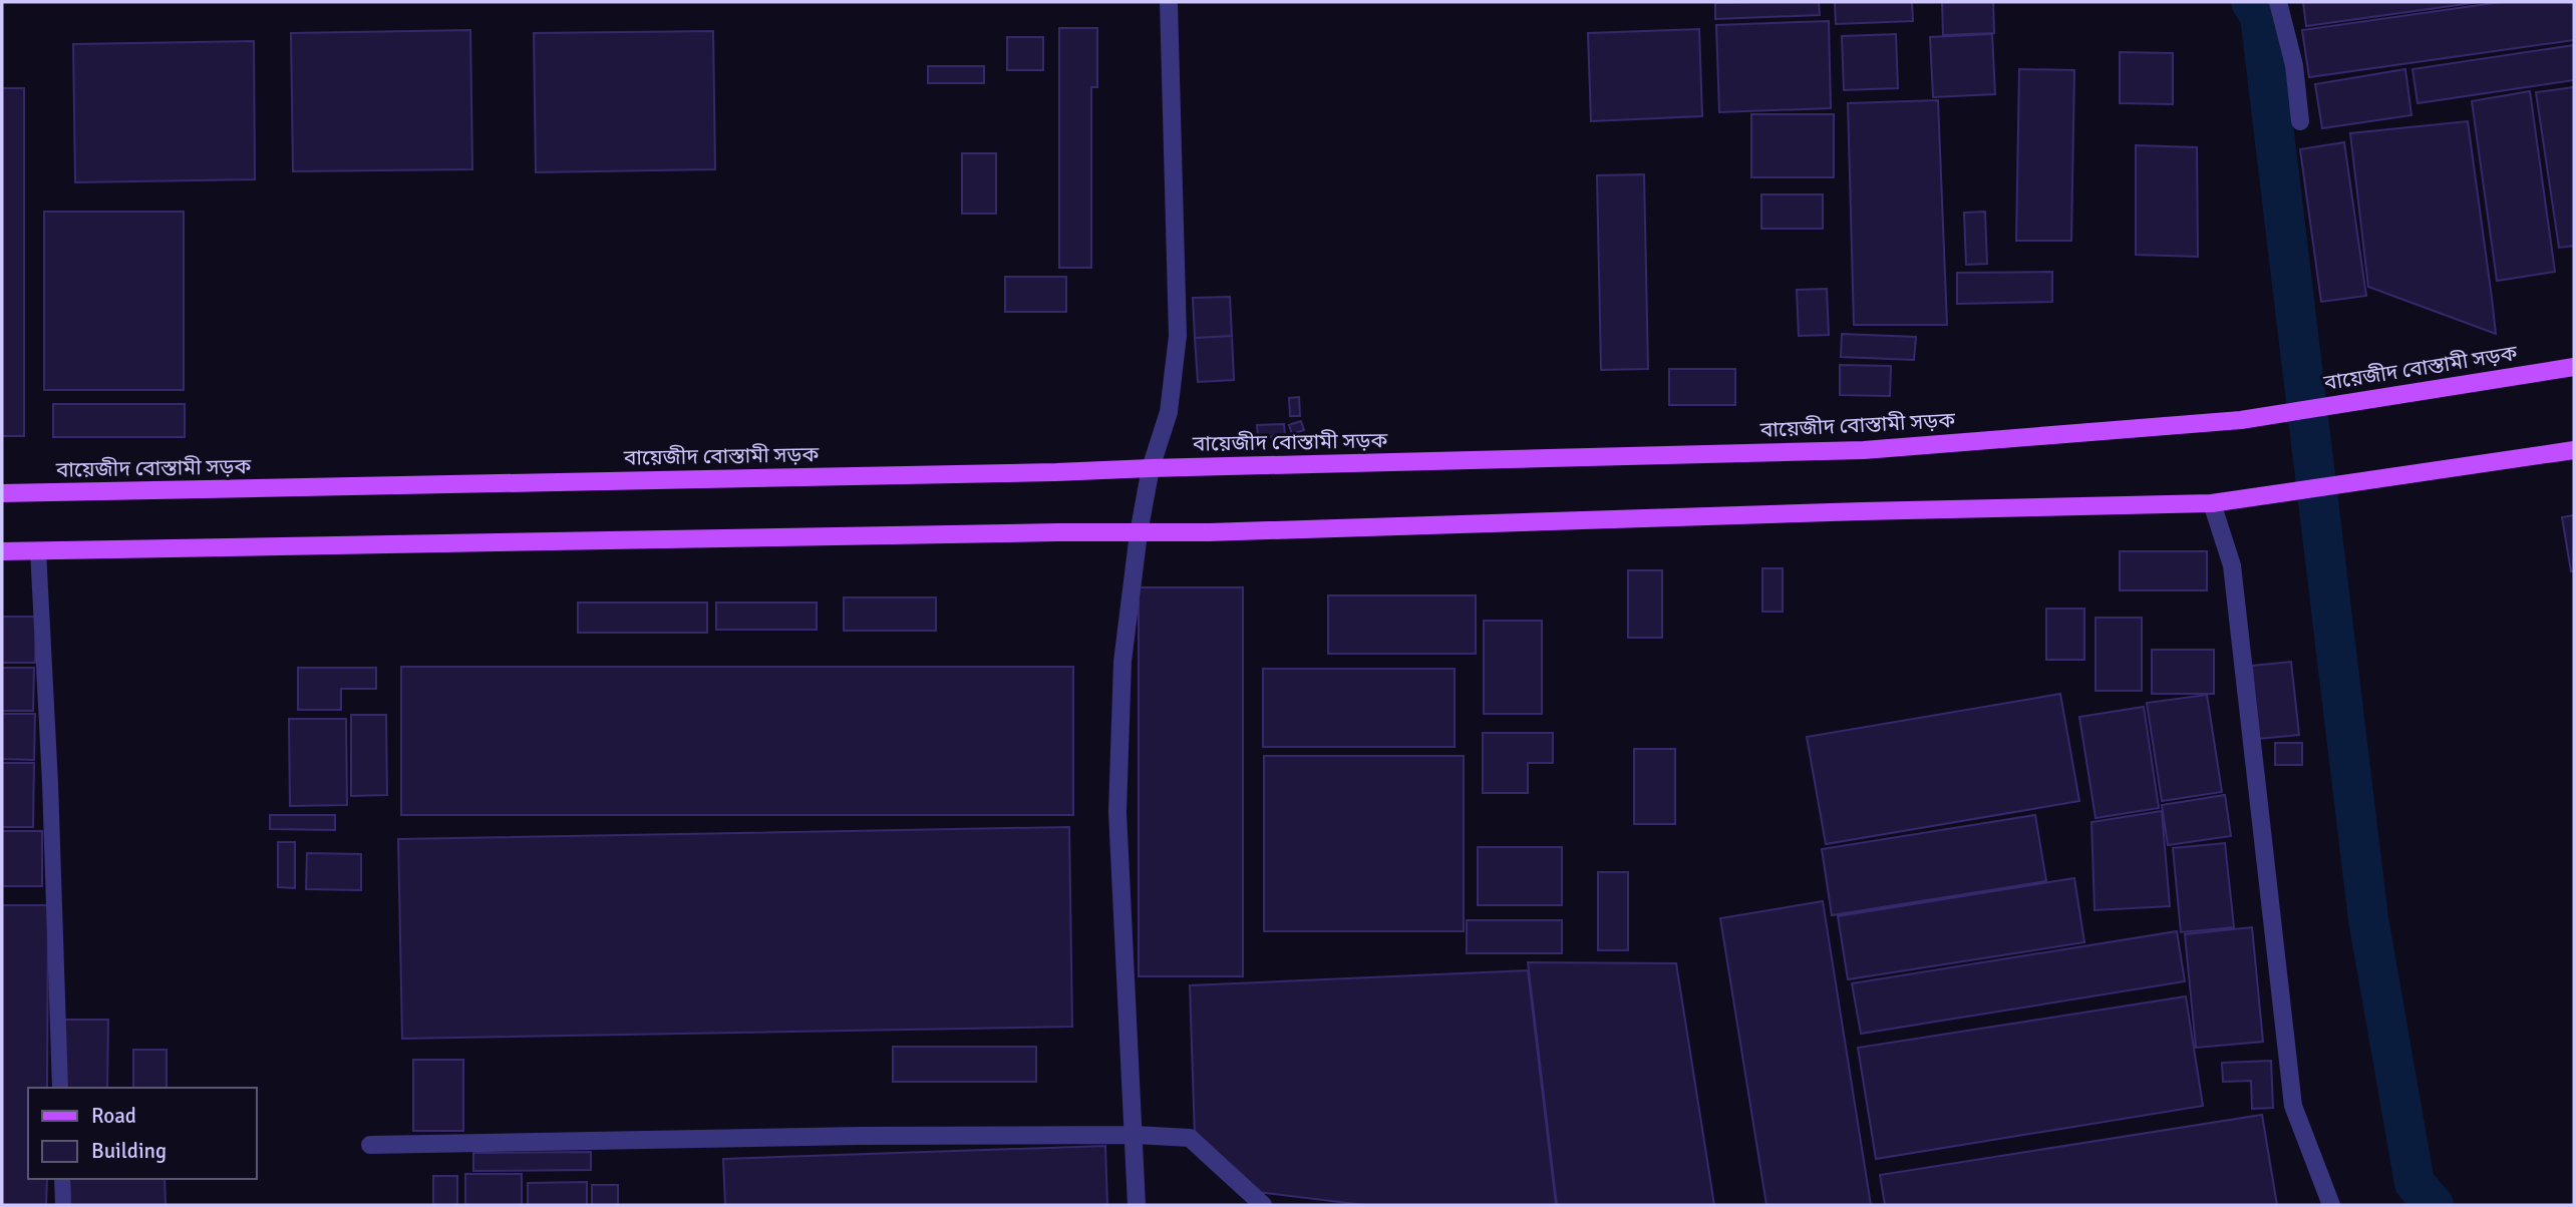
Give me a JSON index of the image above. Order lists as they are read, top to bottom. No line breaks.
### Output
{"streets":{"main road":["বায়েজীদ বোস্তামী সড়ক"]},"legend":["Road","Building"]}
